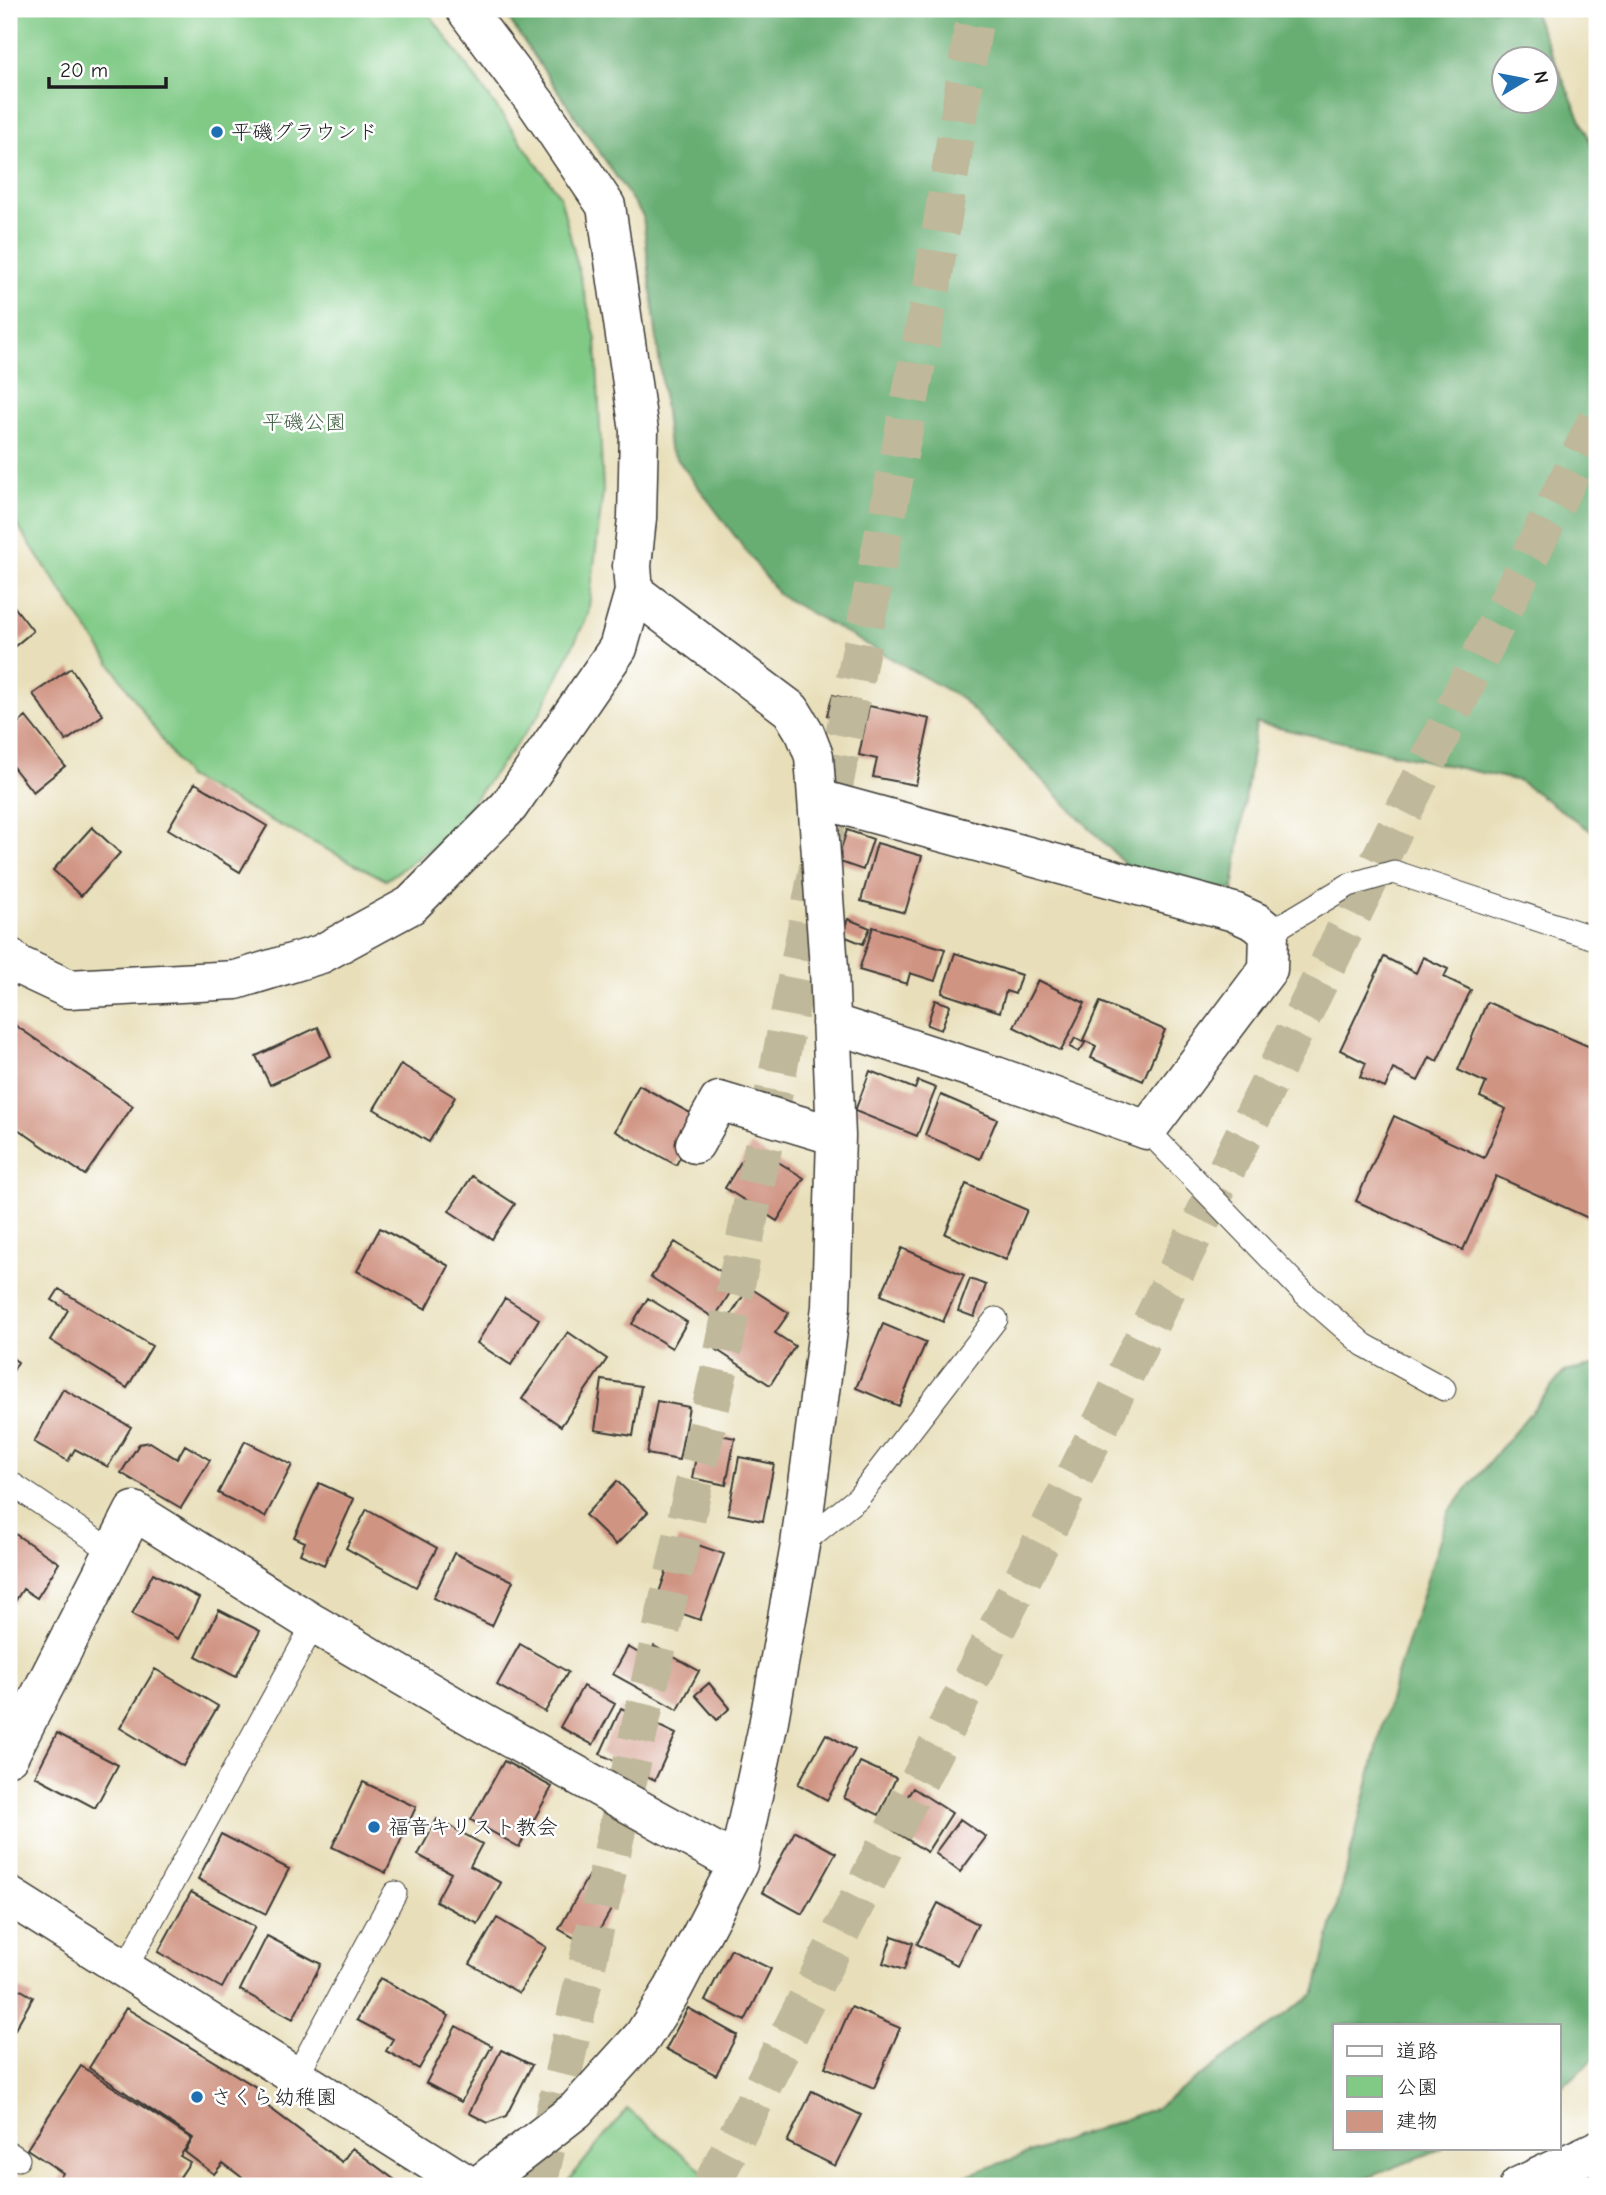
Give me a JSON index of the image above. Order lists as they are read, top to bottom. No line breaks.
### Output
{"parks":["平磯公園"],"places":["平磯グラウンド","福音キリスト教会","さくら幼稚園"],"legend":["道路","公園","建物"],"scale_bar":"20 m","north":"right"}
